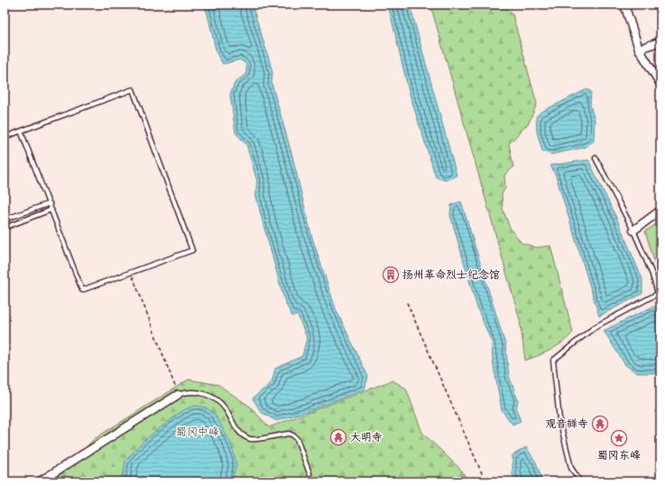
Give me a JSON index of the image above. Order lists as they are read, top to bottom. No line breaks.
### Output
{"parks":["蜀冈中峰"],"places":{"building":["扬州革命烈士纪念馆"],"temple":["观音禅寺","大明寺"],"place":["蜀冈东峰"]}}
